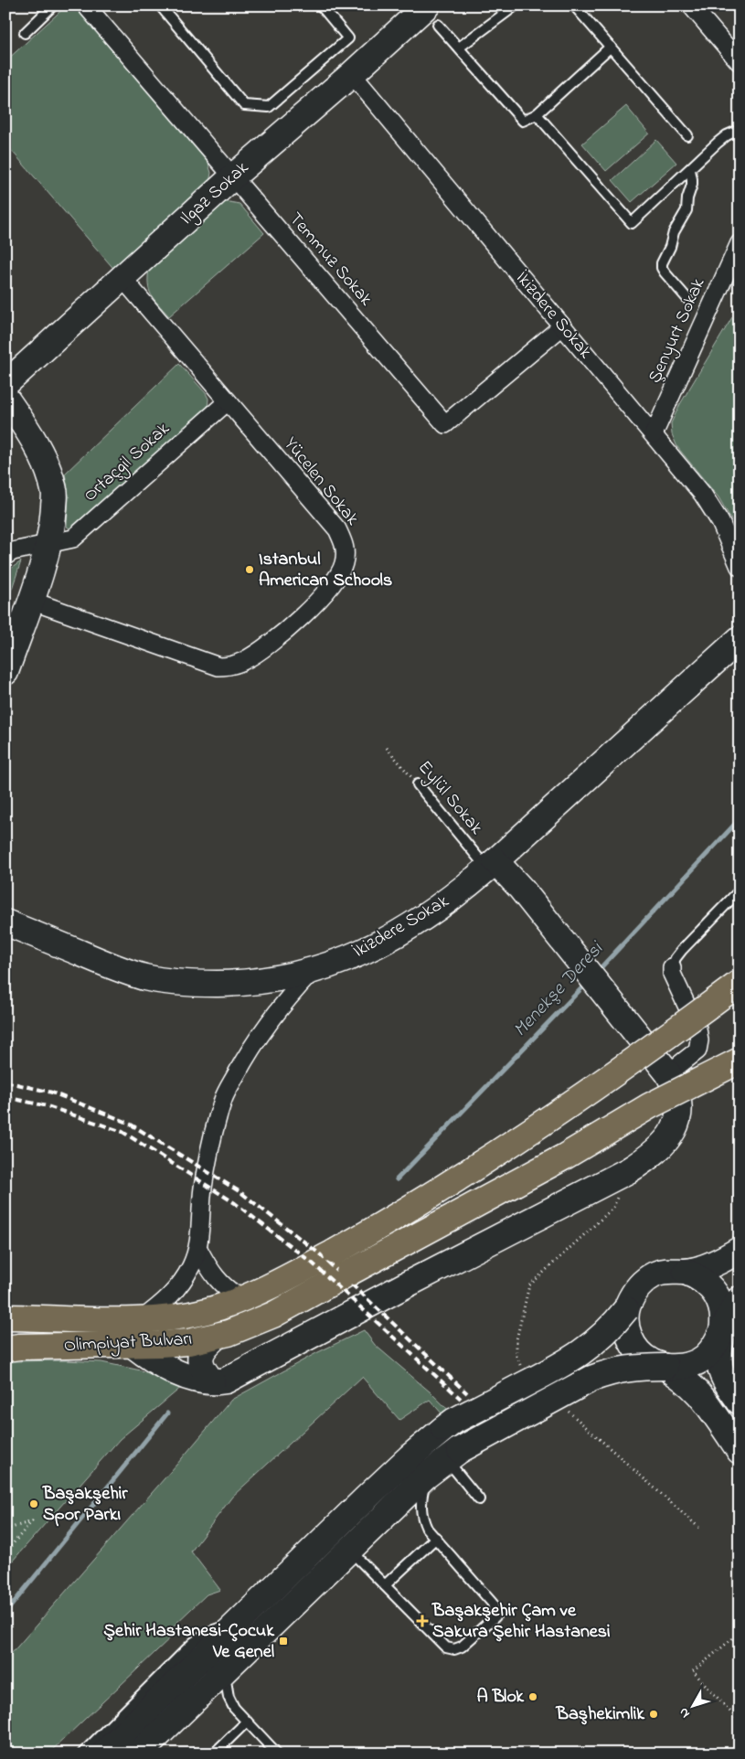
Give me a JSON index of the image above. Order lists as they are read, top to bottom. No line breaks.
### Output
{"streets":{"main road":["Olimpiyat Bulvarı"],"street":["Ilgaz Sokak","Temmuz Sokak","İkizdere Sokak","Şenyurt Sokak","Ortaçgil Sokak","Yücelen Sokak"],"lane":["Eylül Sokak"]},"crossings":[["Ilgaz Sokak","Temmuz Sokak"],["Ilgaz Sokak","İkizdere Sokak"],["Ilgaz Sokak","Yücelen Sokak"],["Temmuz Sokak","İkizdere Sokak"],["İkizdere Sokak","Şenyurt Sokak"],["İkizdere Sokak","Eylül Sokak"],["Ortaçgil Sokak","Yücelen Sokak"]],"water":["Menekşe Deresi"],"places":{"other":["Istanbul American Schools","Başakşehir Spor Parkı","A Blok","Başhekimlik"],"health":["Başakşehir Çam ve Sakura Şehir Hastanesi"],"transit":["Şehir Hastanesi-Çocuk Ve Genel"]},"north":"bottom left"}
